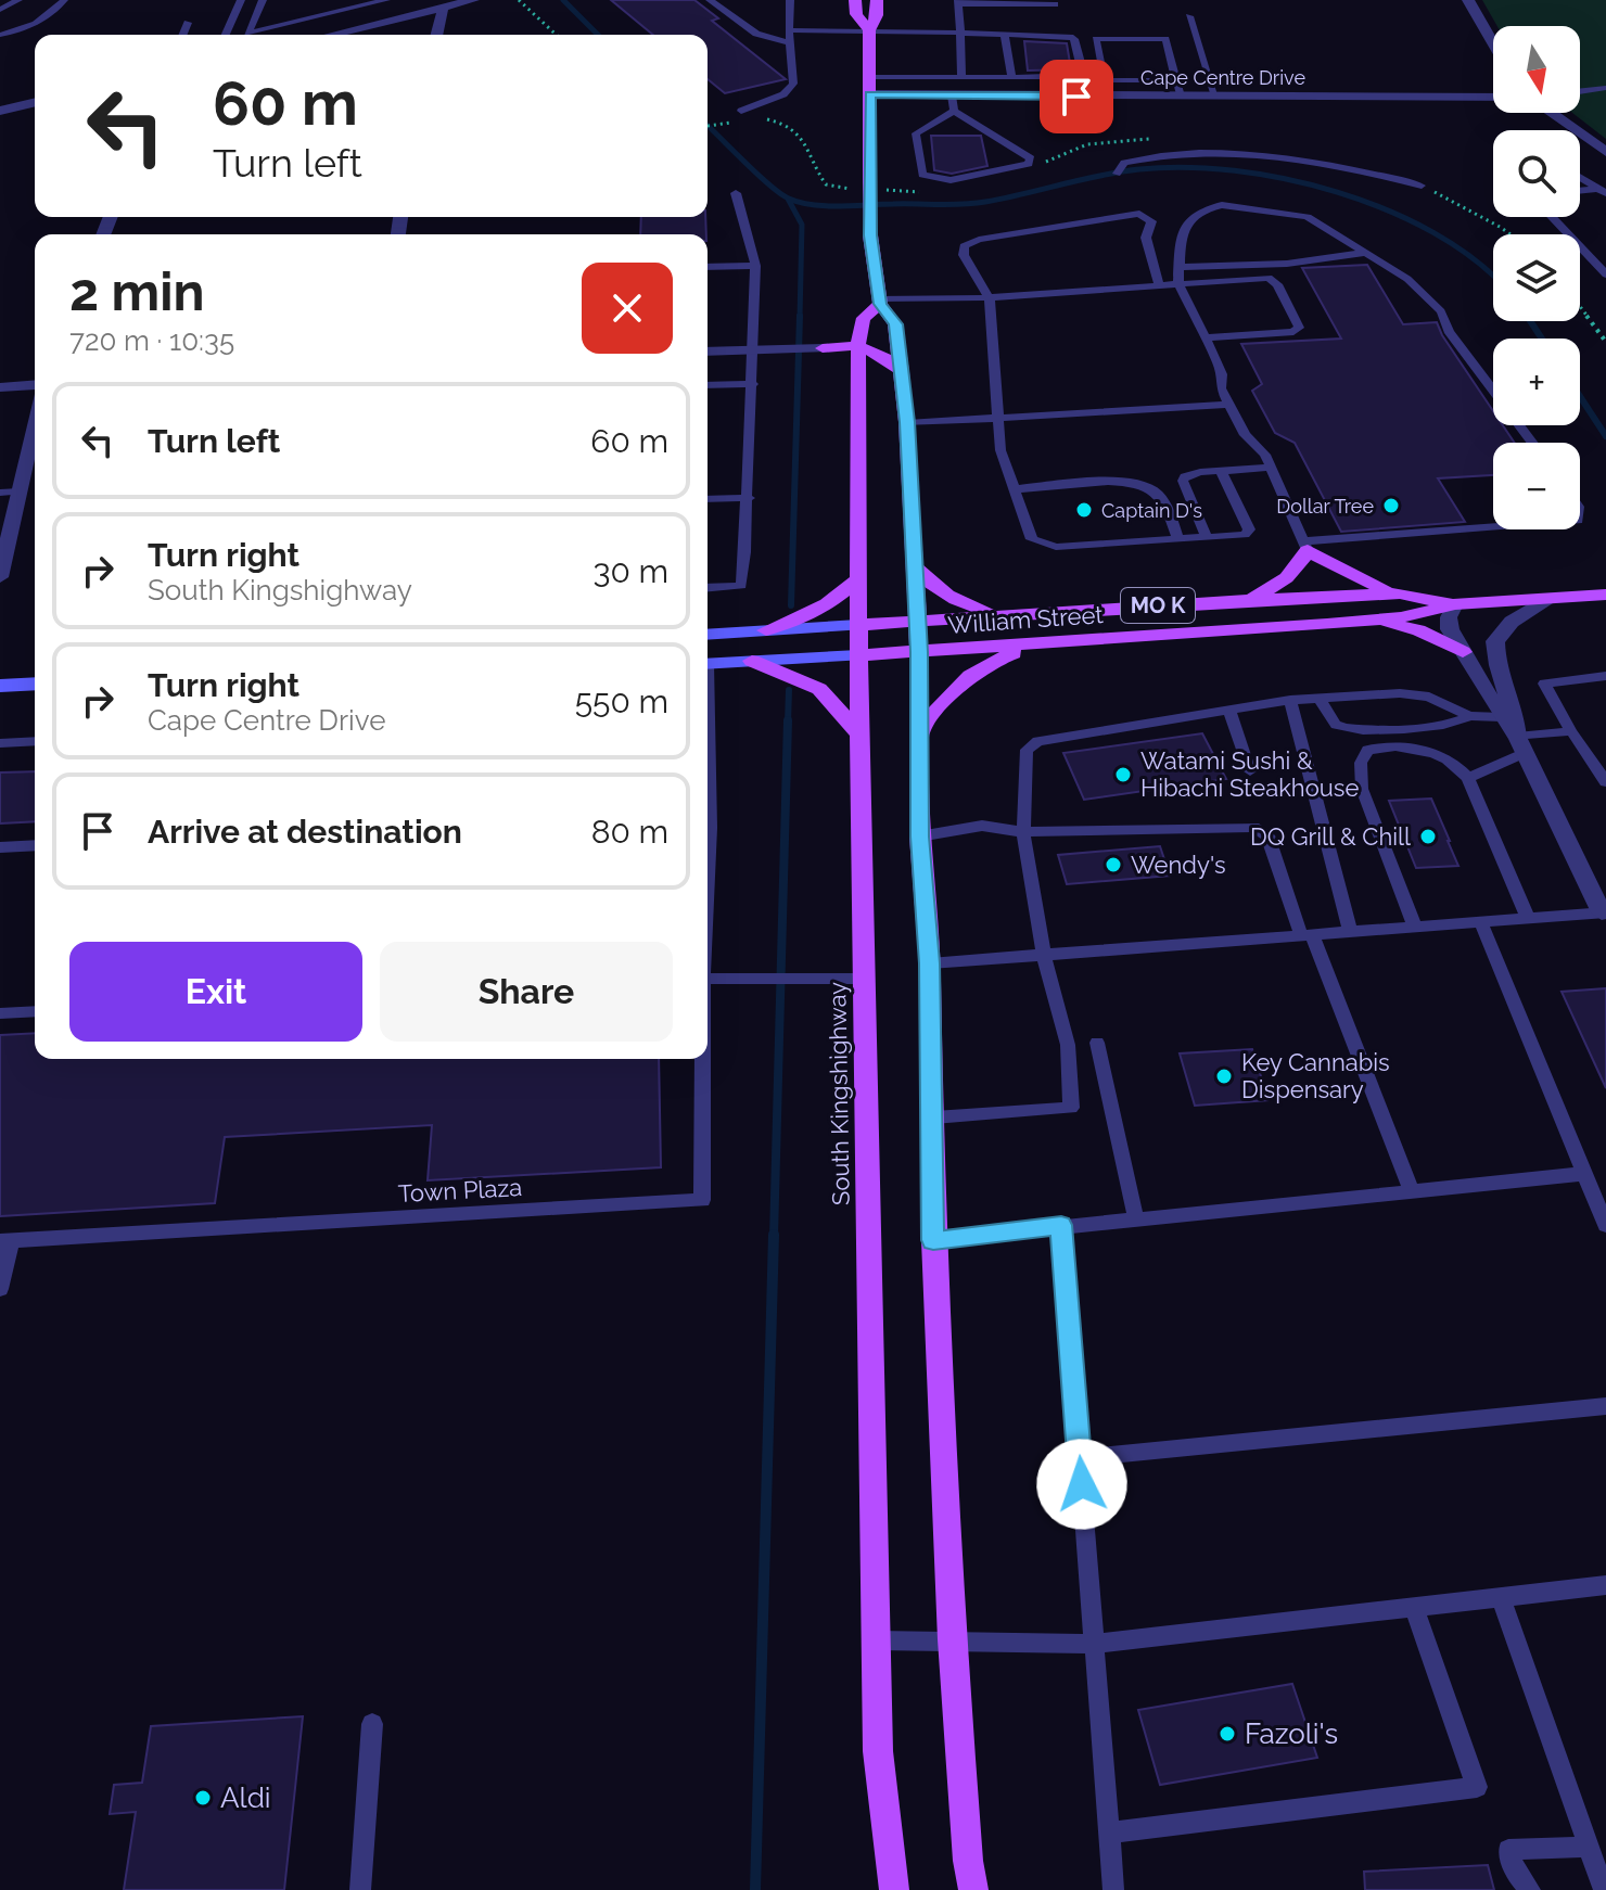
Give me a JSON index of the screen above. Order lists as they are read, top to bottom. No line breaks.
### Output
{"streets":{"main road":["MO K","William Street","South Kingshighway"],"street":["Cape Centre Drive"],"lane":["Town Plaza"]},"crossings":[["William Street","South Kingshighway"]],"places":["Dollar Tree","Captain D's","Watami Sushi & Hibachi Steakhouse","DQ Grill & Chill","Wendy's","Key Cannabis Dispensary","Fazoli's","Aldi"],"north":"bottom","page":{"map_buttons":["+","−"],"turn":["60 m","Turn left"],"heading":["2 min","720 m · 10:35"],"list":[{"name":"Turn left","value":"60 m"},{"name":"Turn right","note":"South Kingshighway","value":"30 m"},{"name":"Turn right","note":"Cape Centre Drive","value":"550 m"},{"name":"Arrive at destination","value":"80 m"}],"buttons":["Exit","Share"]}}
